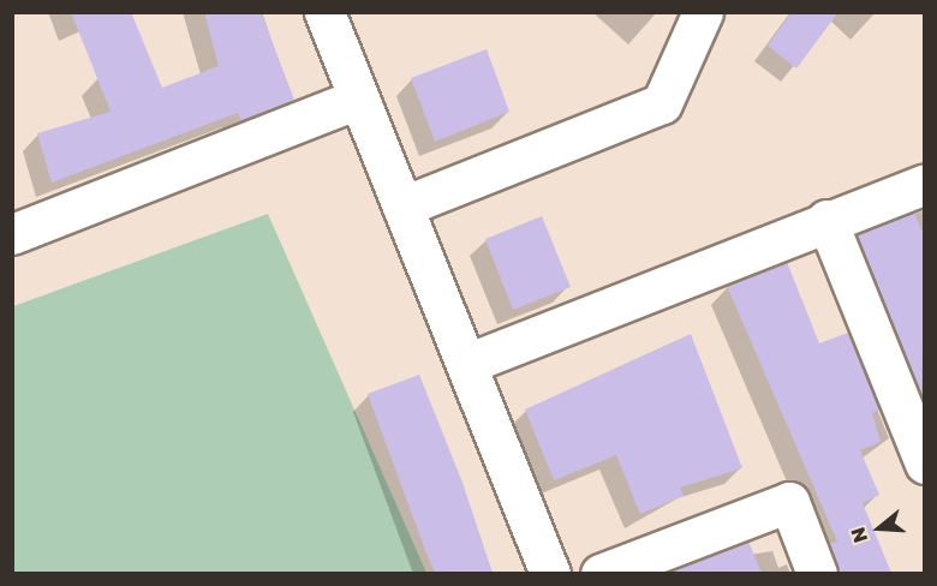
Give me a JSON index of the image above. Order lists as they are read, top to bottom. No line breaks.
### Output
{"north":"left"}
